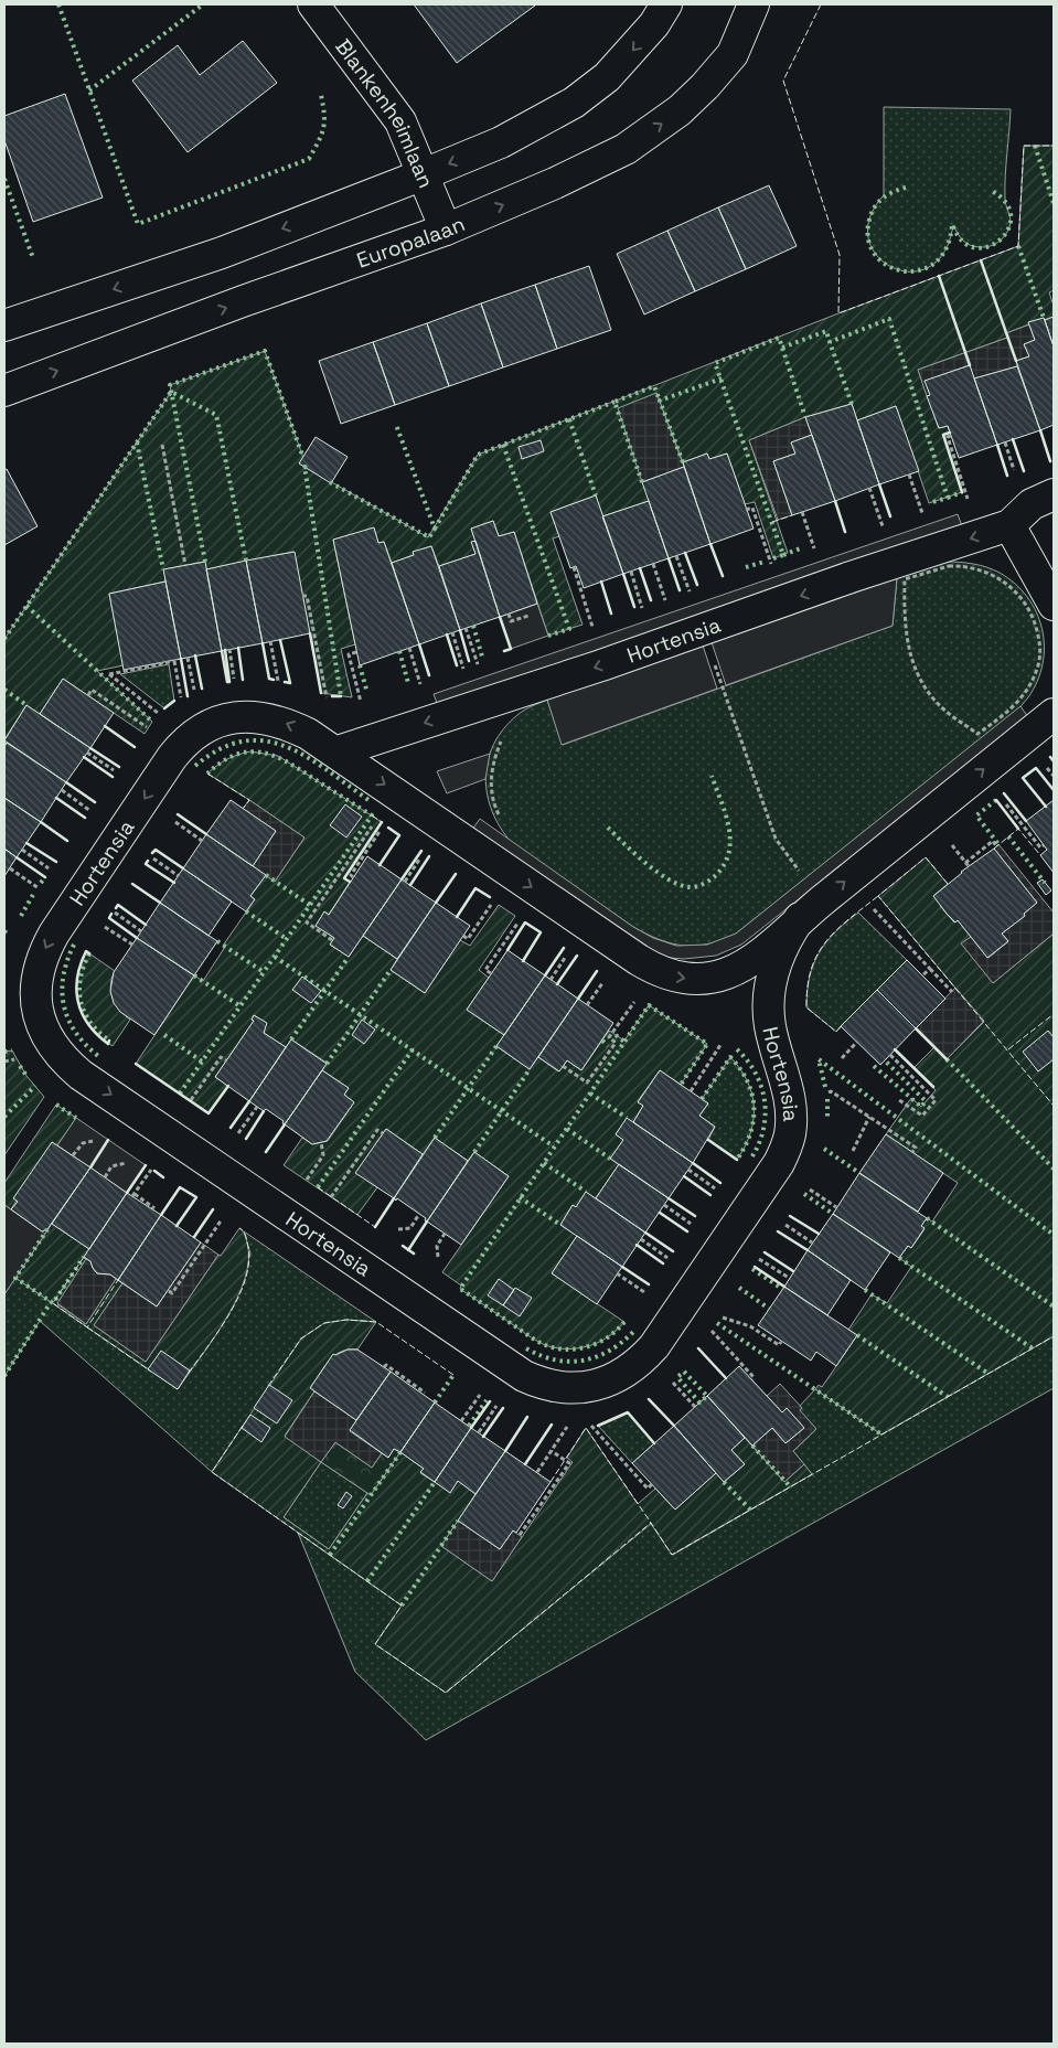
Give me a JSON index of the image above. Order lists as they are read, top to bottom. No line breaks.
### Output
{"streets":{"street":["Blankenheimlaan","Europalaan","Hortensia"]},"crossings":[["Blankenheimlaan","Europalaan"]]}
